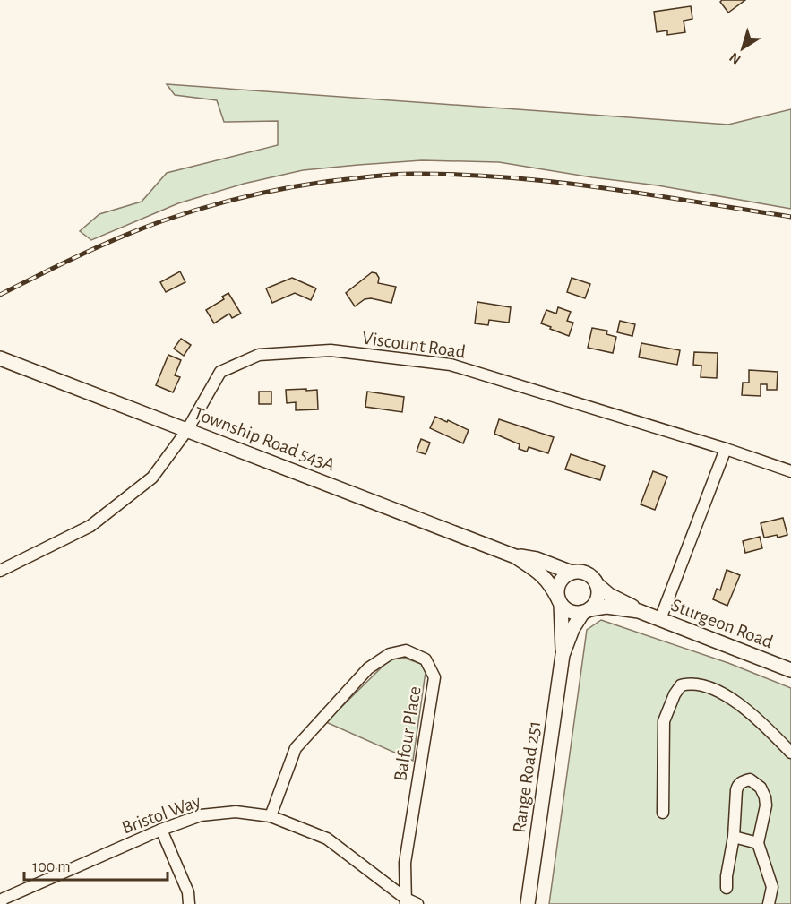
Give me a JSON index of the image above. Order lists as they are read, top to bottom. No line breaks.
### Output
{"streets":{"main road":["Township Road 543A","Sturgeon Road","Range Road 251"],"street":["Viscount Road","Balfour Place","Bristol Way"]},"crossings":[["Viscount Road","Township Road 543A"],["Township Road 543A","Sturgeon Road"],["Township Road 543A","Range Road 251"],["Sturgeon Road","Range Road 251"],["Balfour Place","Bristol Way"]],"scale_bar":"100 m","north":"bottom left"}
